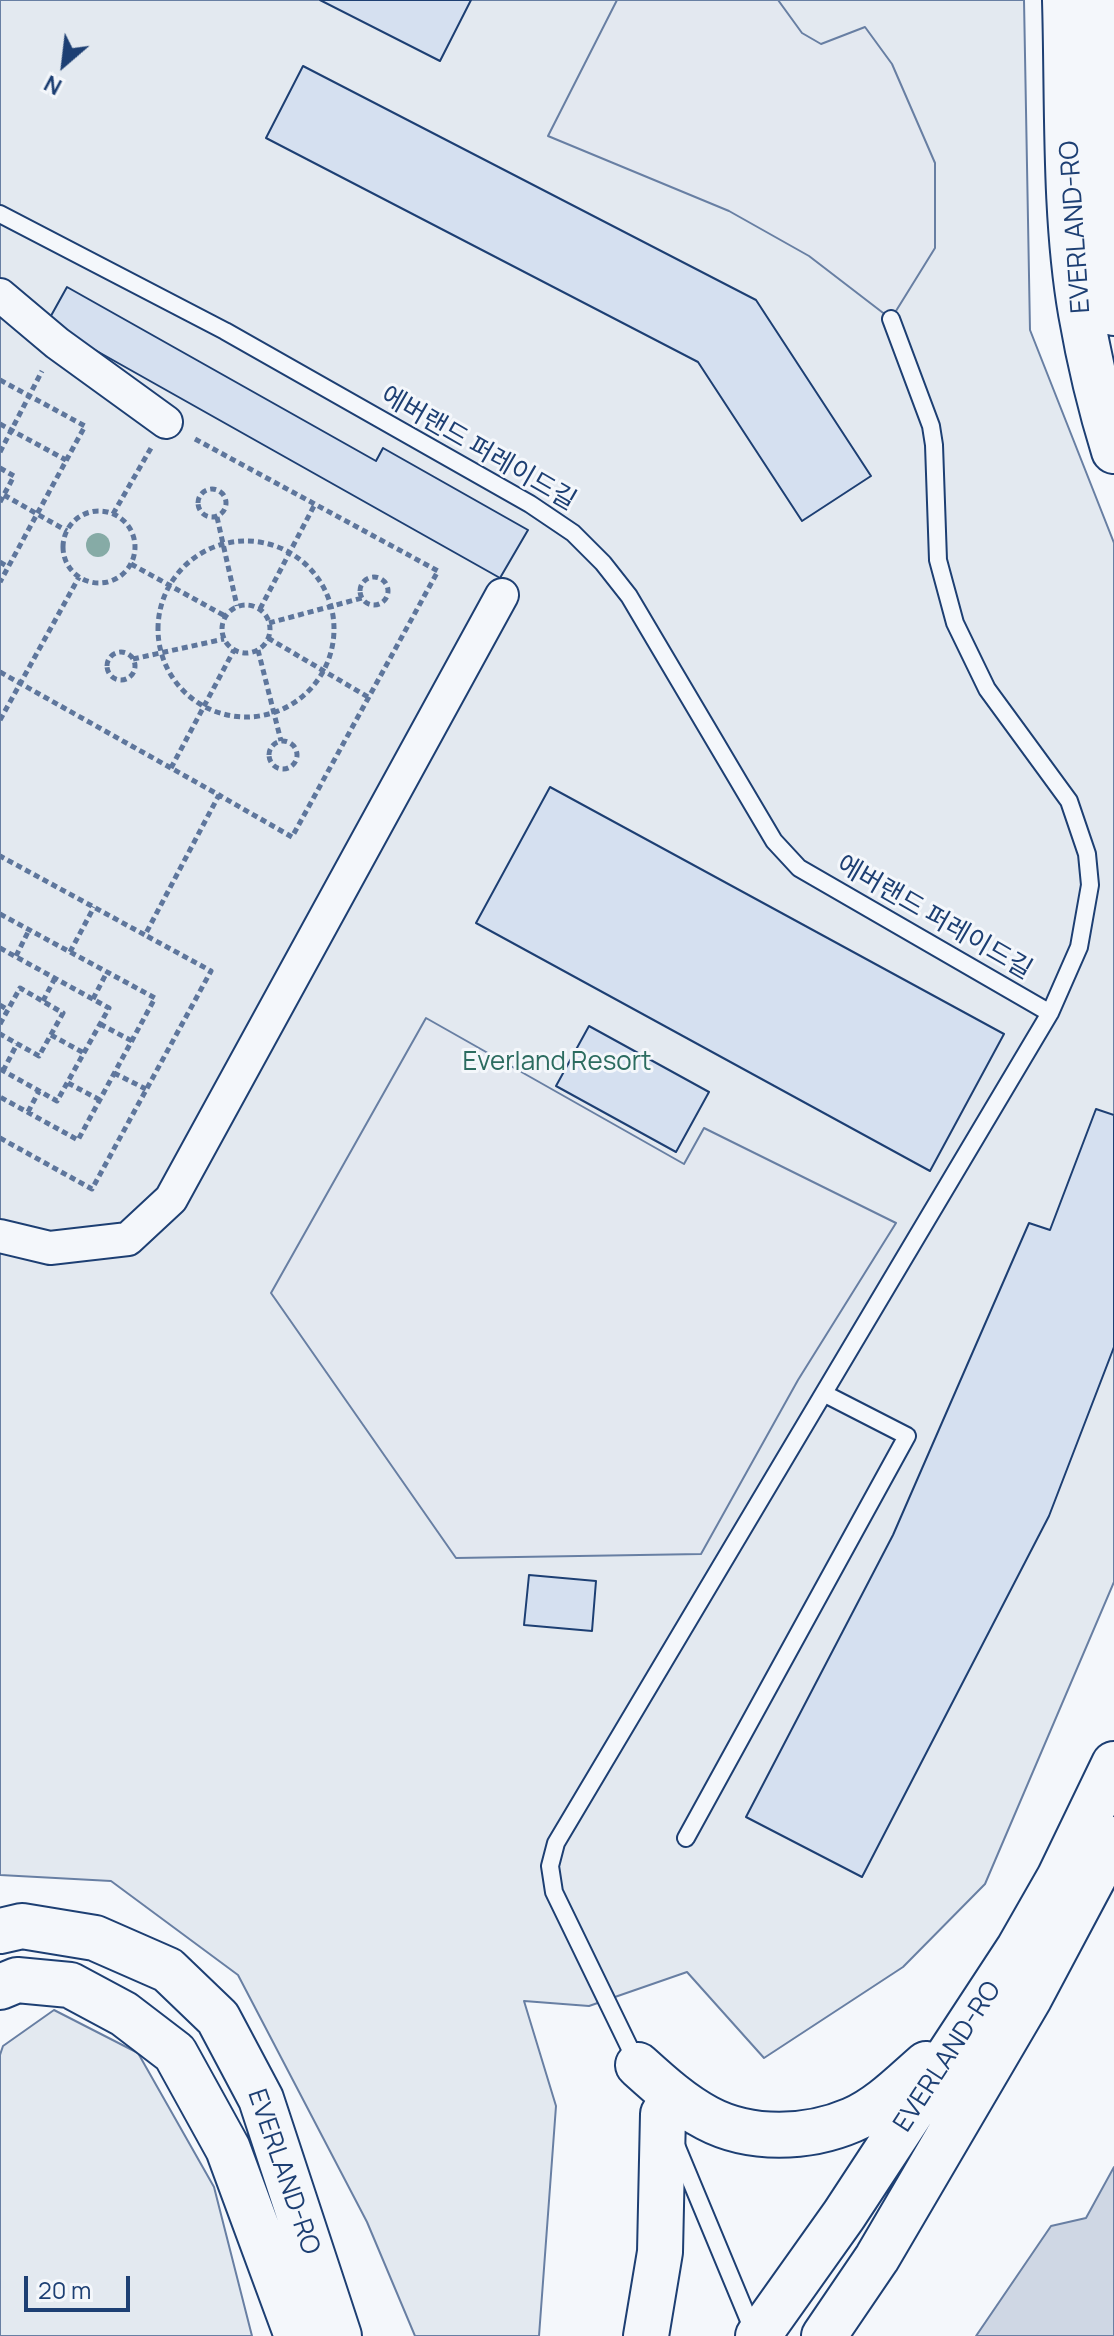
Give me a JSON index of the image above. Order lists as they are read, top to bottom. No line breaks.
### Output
{"streets":{"street":["EVERLAND-RO"],"lane":["에버랜드 퍼레이드길"]},"parks":["Everland Resort"],"scale_bar":"20 m","north":"bottom left"}
